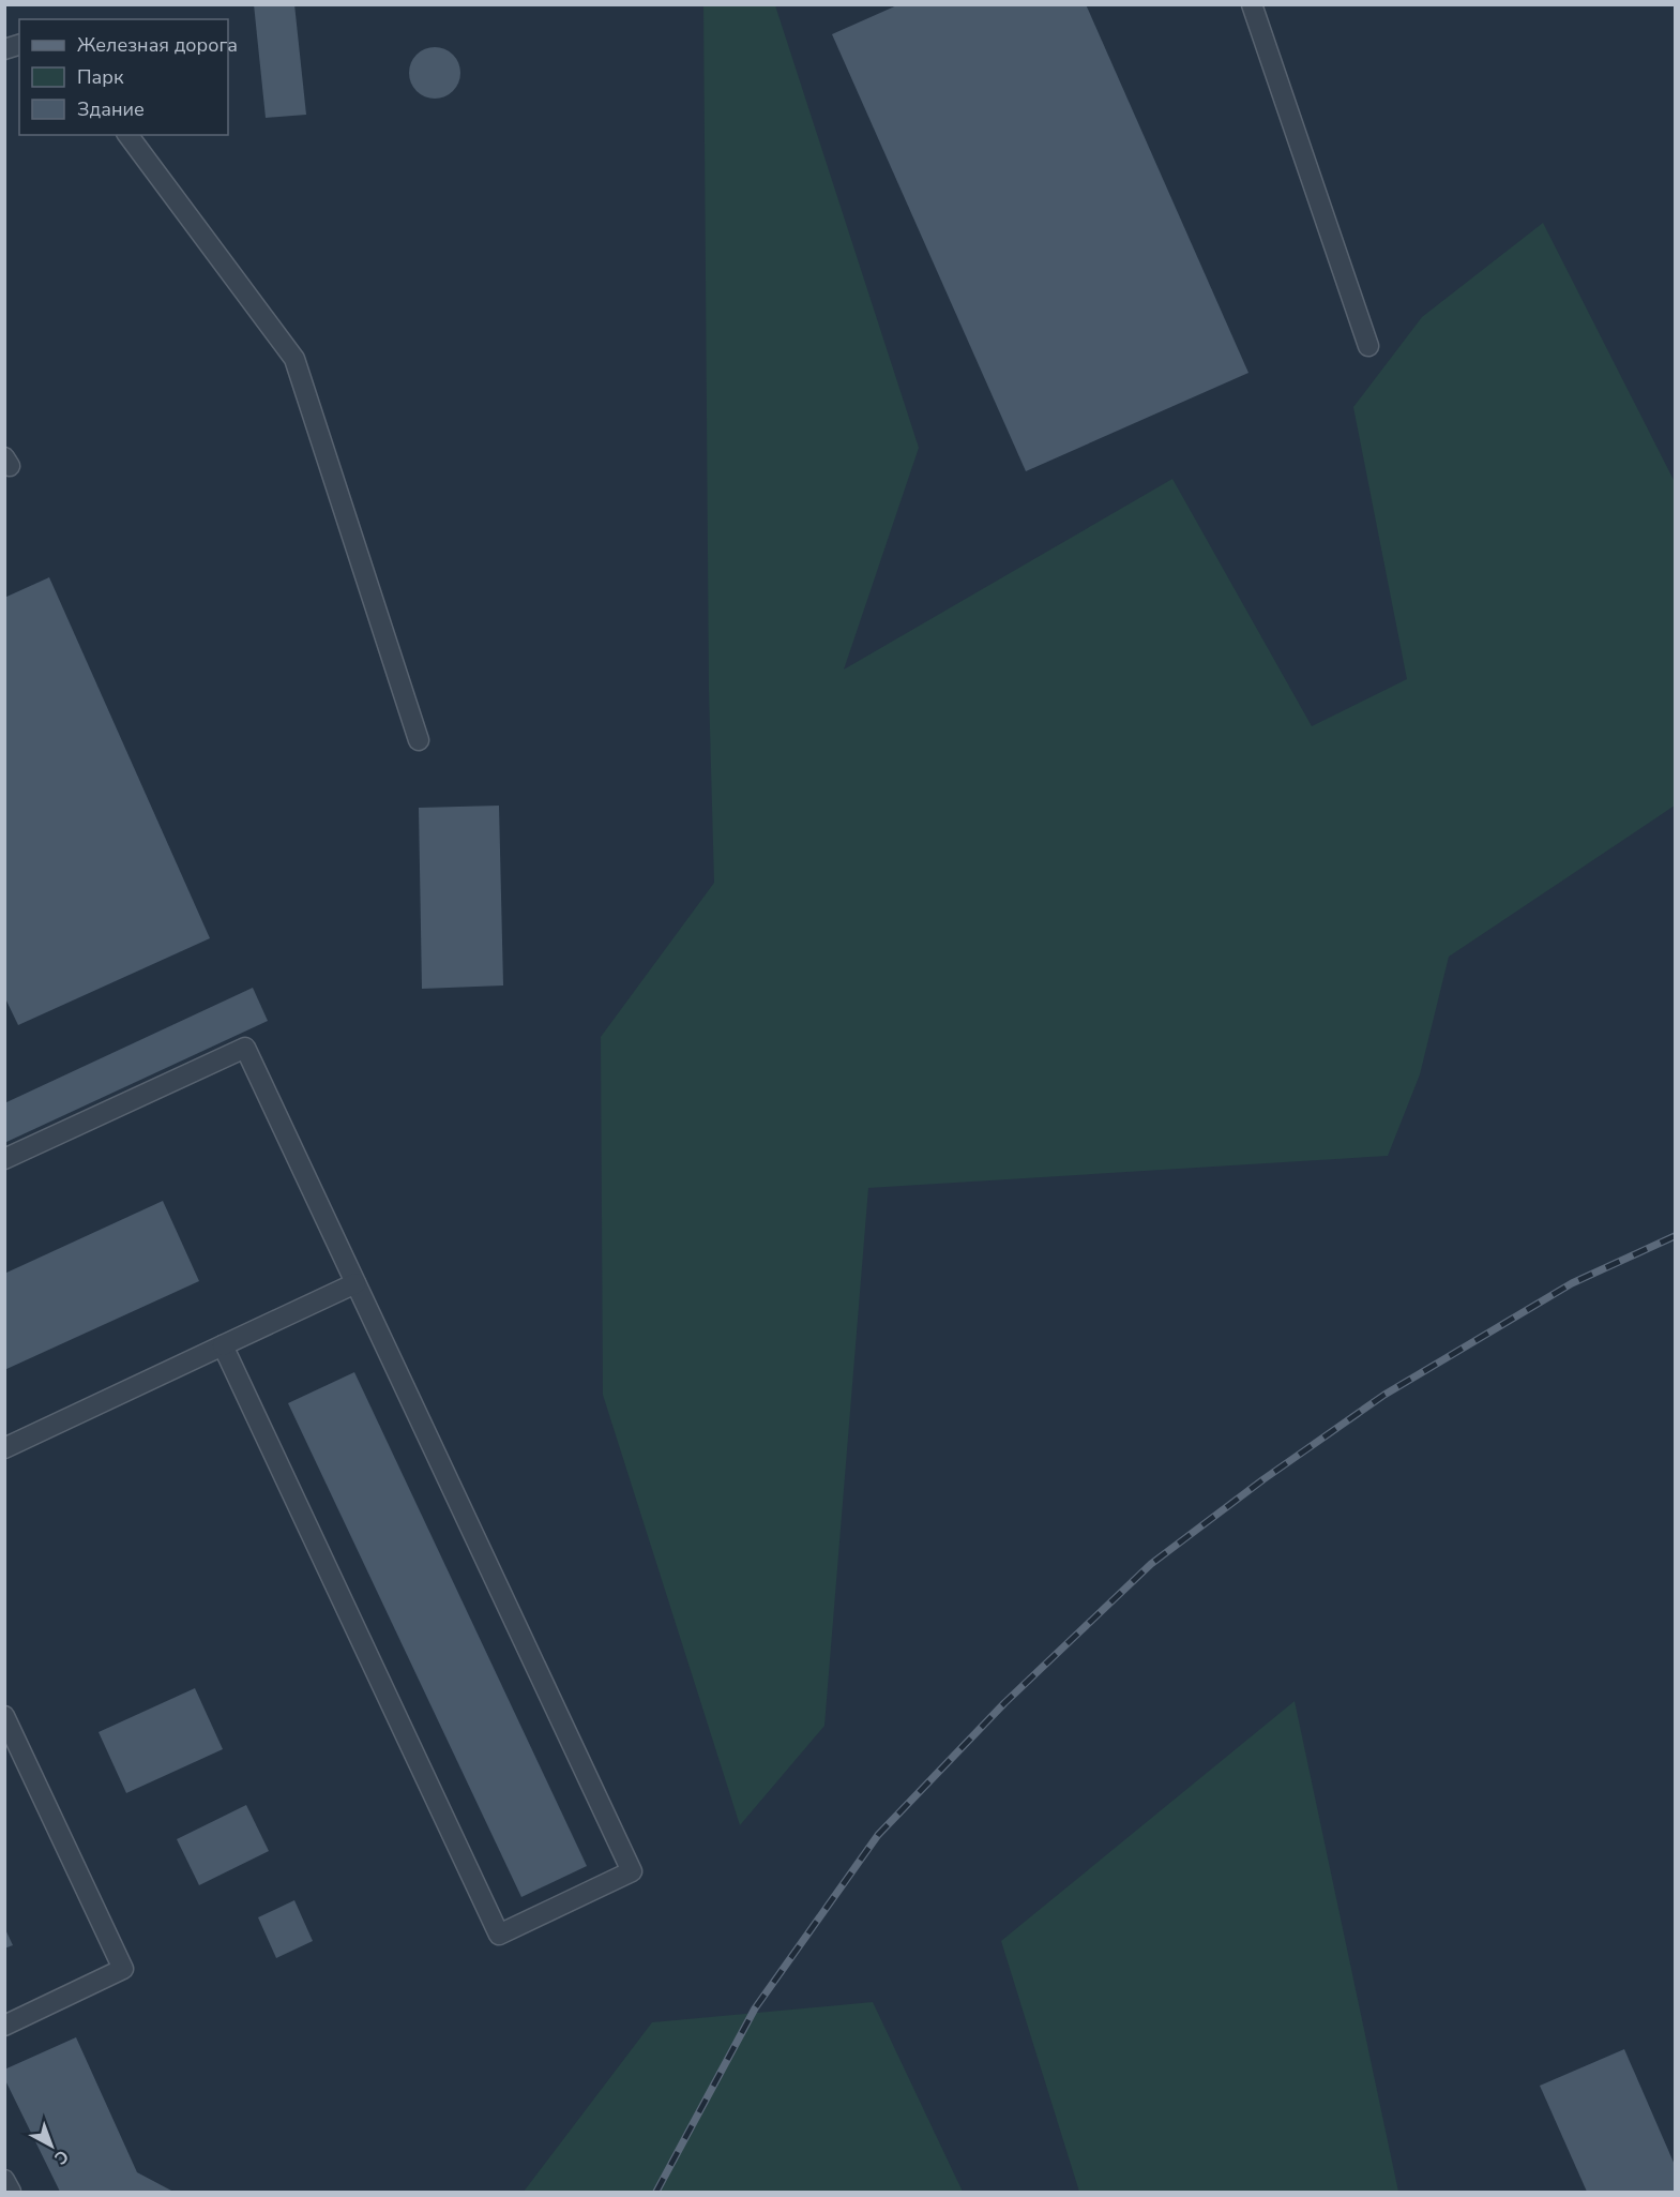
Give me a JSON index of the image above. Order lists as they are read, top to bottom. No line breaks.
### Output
{"legend":["Железная дорога","Парк","Здание"],"north":"bottom right"}
